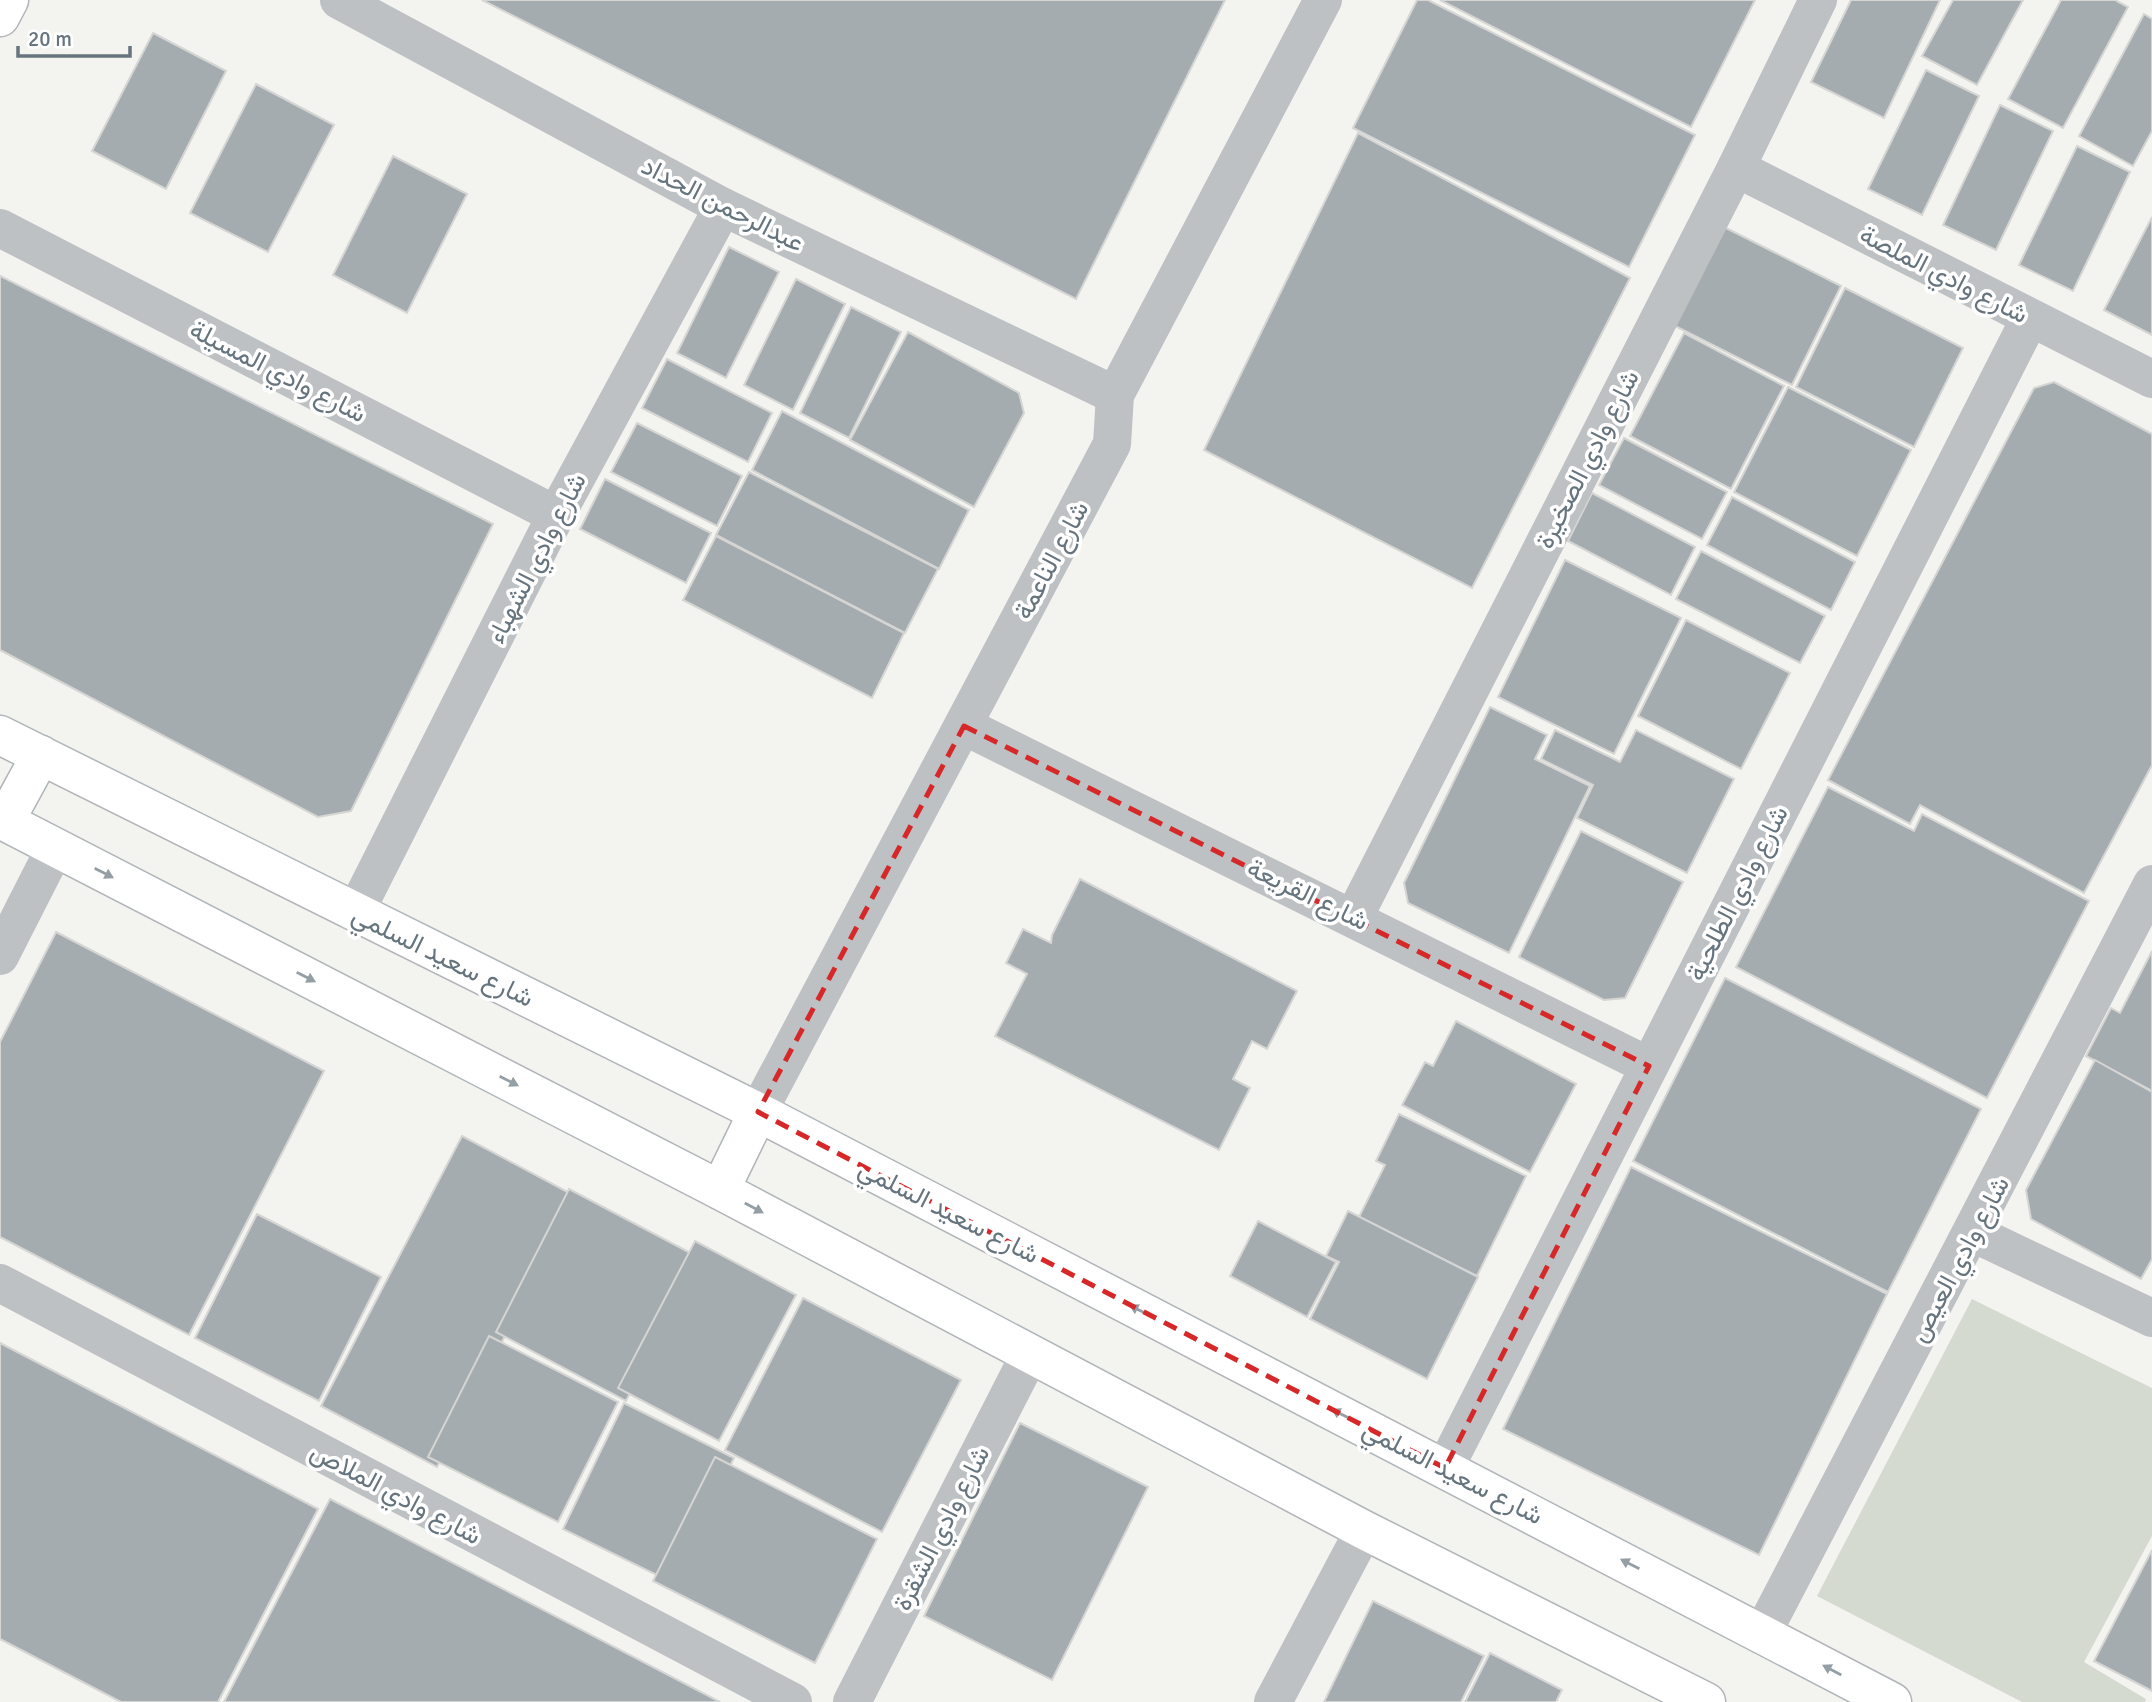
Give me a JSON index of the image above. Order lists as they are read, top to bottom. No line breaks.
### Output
{"streets":{"street":["عبدالرحمن الحداد","شارع وادي الملصة","شارع وادي المسيلة","شارع وادي الصخيرة","شارع وادي الشهباء","شارع الناعمة","شارع وادي الطلحية","شارع القريعة","شارع سعيد السلمي","شارع وادي العيص","شارع وادي الملاص","شارع وادي الشقرة"]},"crossings":[["عبدالرحمن الحداد","شارع وادي الشهباء"],["عبدالرحمن الحداد","شارع الناعمة"],["شارع وادي الملصة","شارع وادي الصخيرة"],["شارع وادي الملصة","شارع وادي الطلحية"],["شارع وادي المسيلة","شارع وادي الشهباء"],["شارع وادي الصخيرة","شارع القريعة"],["شارع وادي الشهباء","شارع سعيد السلمي"],["شارع الناعمة","شارع القريعة"],["شارع الناعمة","شارع سعيد السلمي"],["شارع وادي الطلحية","شارع القريعة"],["شارع وادي الطلحية","شارع سعيد السلمي"],["شارع سعيد السلمي","شارع وادي العيص"]],"scale_bar":"20 m"}
